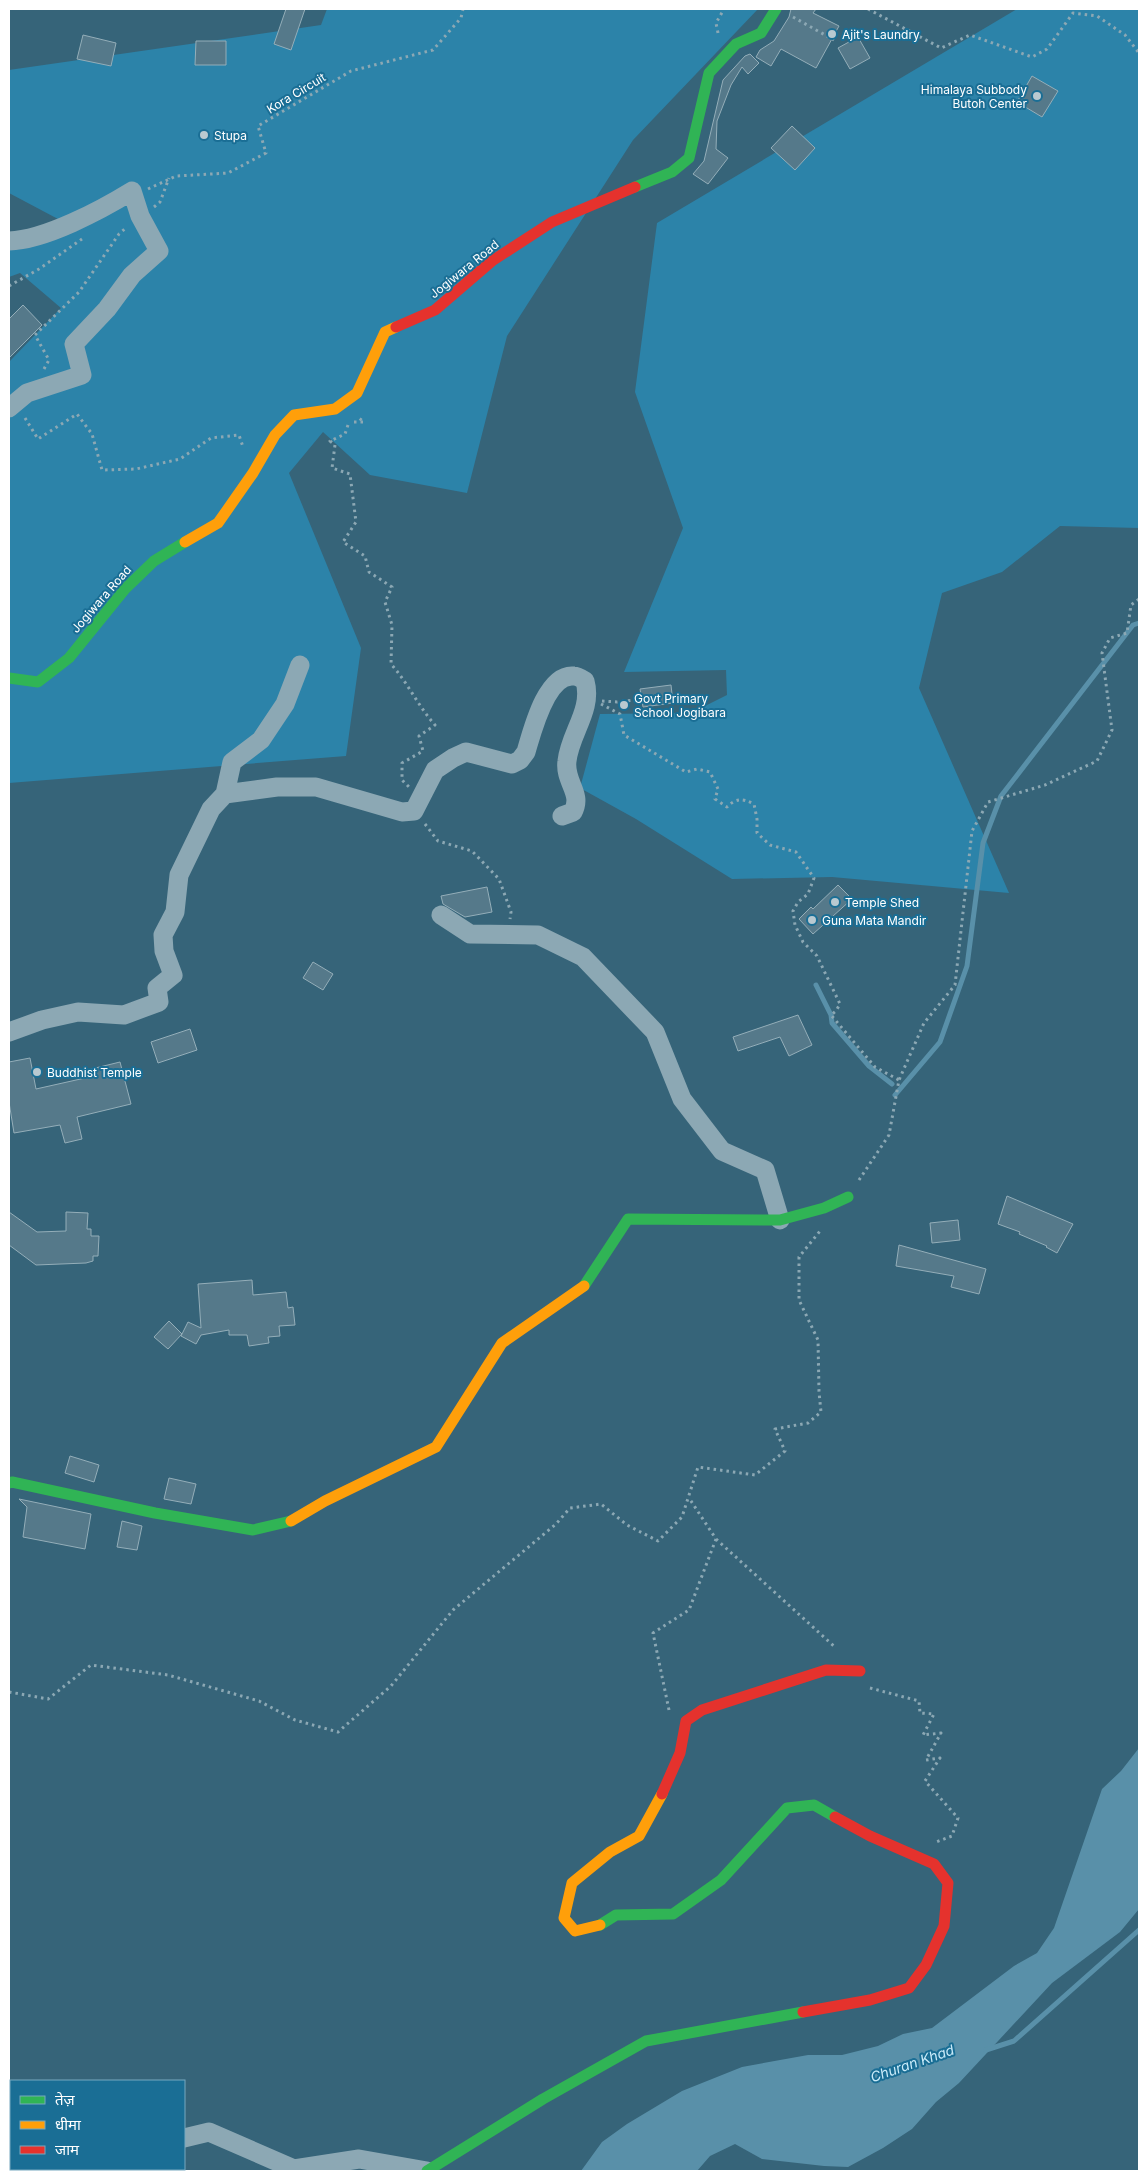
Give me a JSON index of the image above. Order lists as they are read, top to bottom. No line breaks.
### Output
{"streets":{"street":["Jogiwara Road"],"path":["Kora Circuit"]},"water":["Churan Khad"],"places":["Ajit's Laundry","Himalaya Subbody Butoh Center","Stupa","Govt Primary School Jogibara","Temple Shed","Guna Mata Mandir","Buddhist Temple"],"legend":["तेज़","धीमा","जाम"]}
